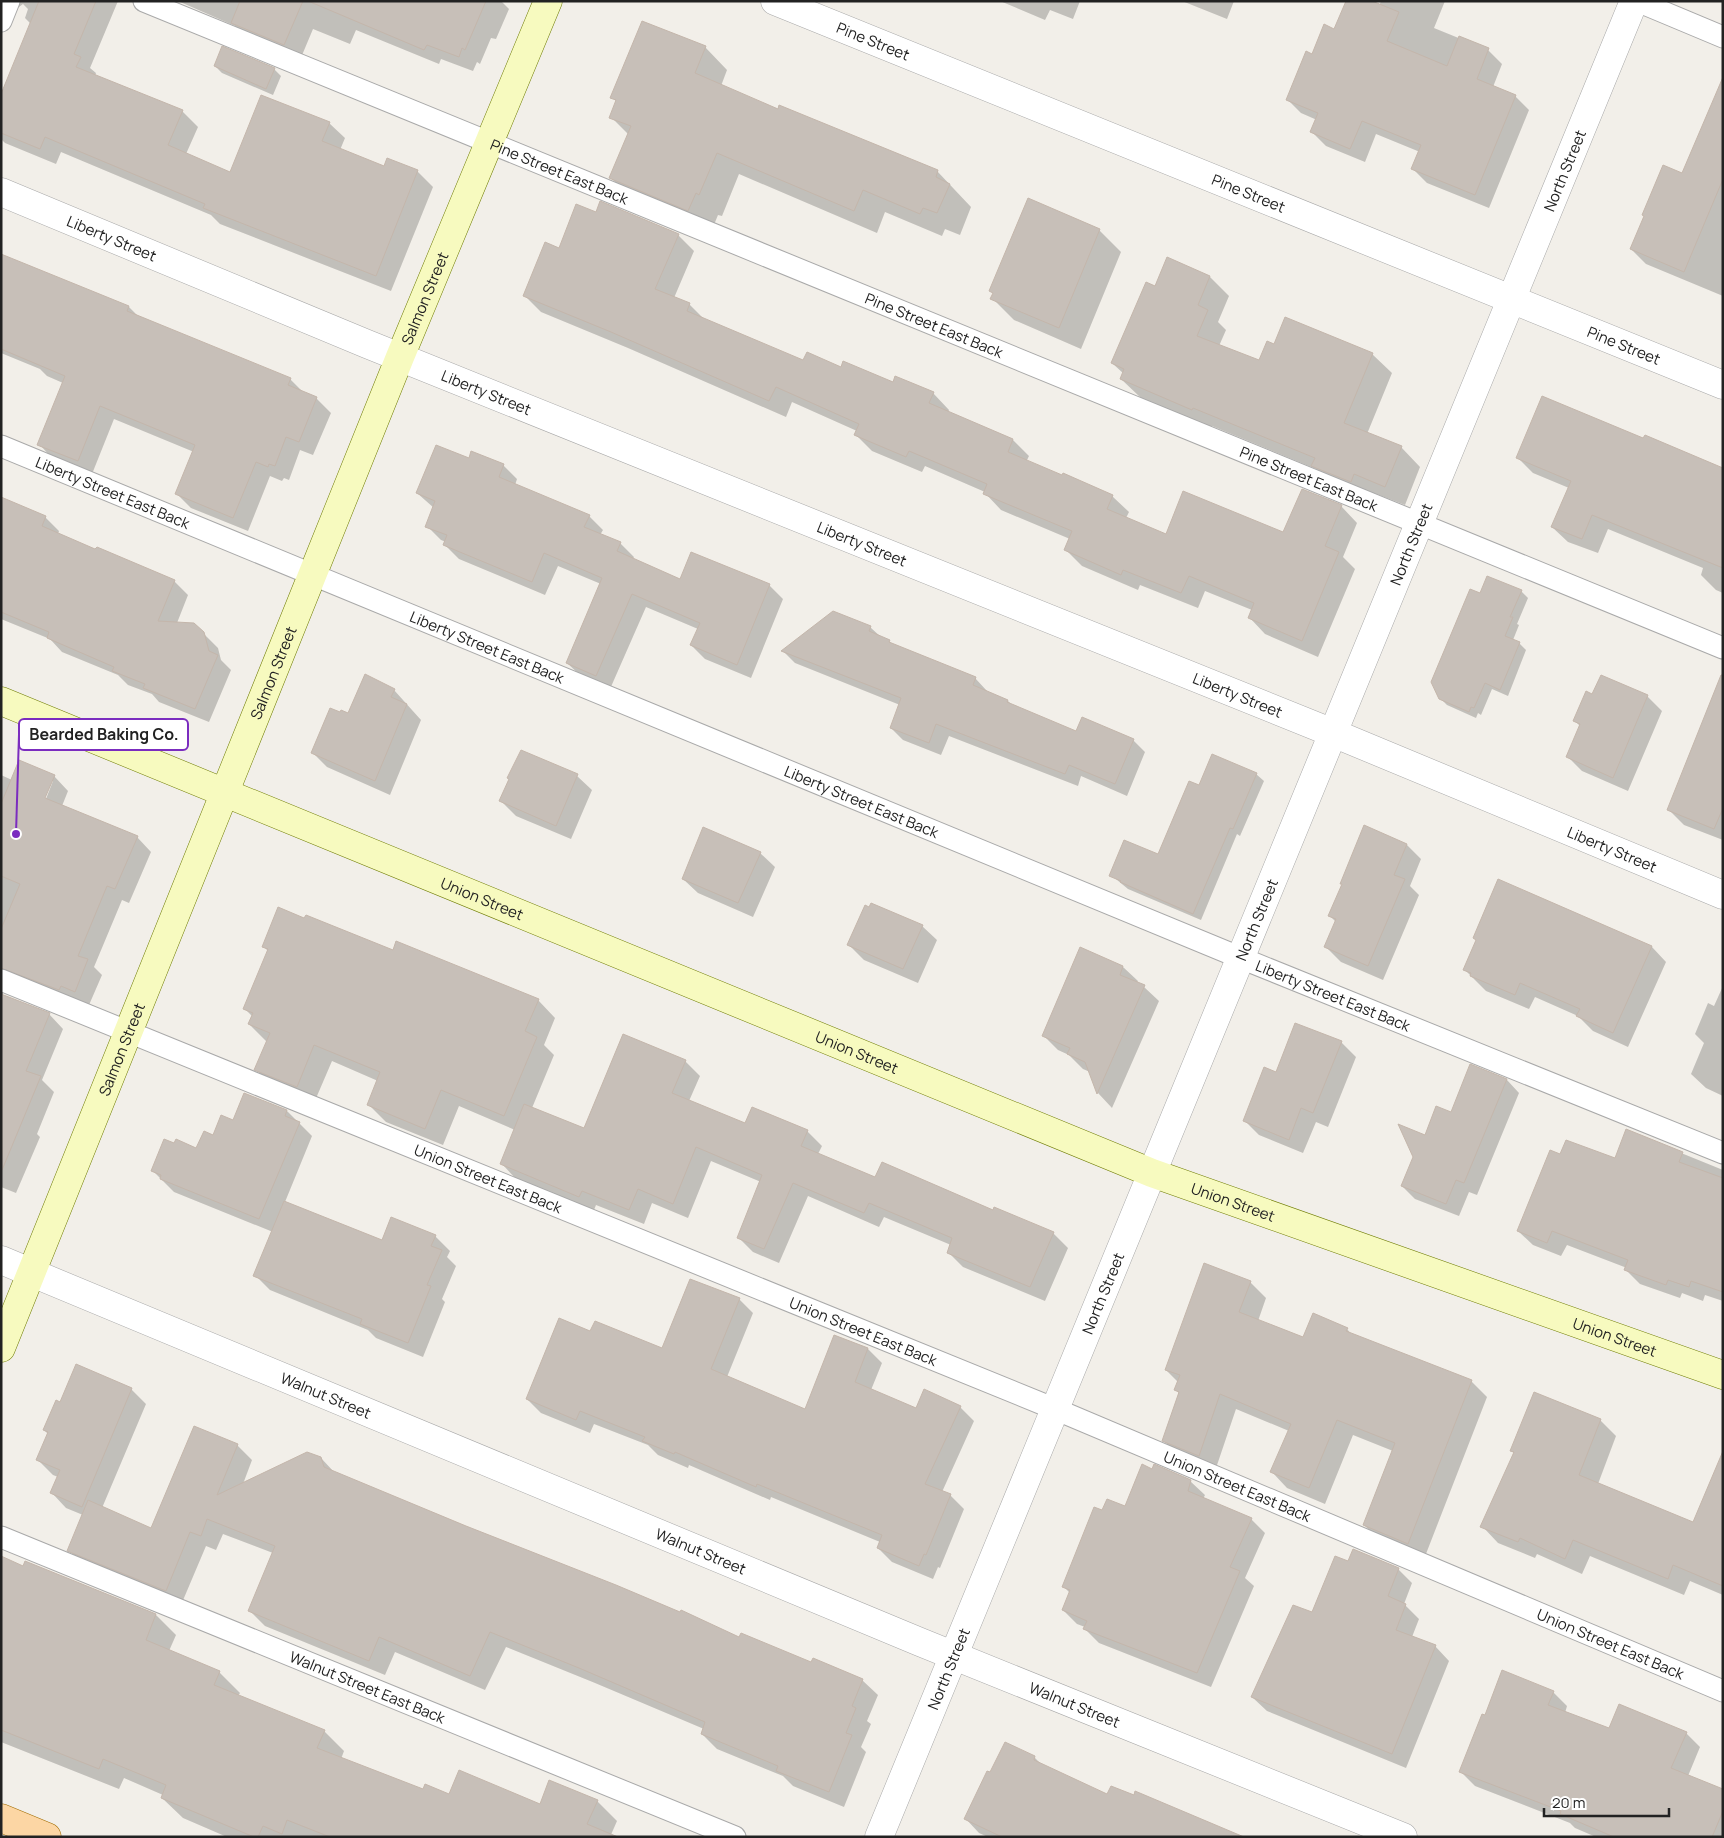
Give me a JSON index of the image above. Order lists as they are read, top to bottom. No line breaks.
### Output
{"streets":{"street":["Pine Street","North Street","Liberty Street","Salmon Street","Union Street","Walnut Street"],"lane":["Pine Street East Back","Liberty Street East Back","Union Street East Back","Walnut Street East Back"]},"crossings":[["Pine Street","North Street"],["North Street","Pine Street East Back"],["North Street","Liberty Street"],["North Street","Liberty Street East Back"],["North Street","Union Street"],["North Street","Union Street East Back"],["North Street","Walnut Street"],["Pine Street East Back","Salmon Street"],["Liberty Street","Salmon Street"],["Salmon Street","Liberty Street East Back"],["Salmon Street","Union Street"],["Salmon Street","Union Street East Back"],["Salmon Street","Walnut Street"]],"places":["Bearded Baking Co."],"scale_bar":"20 m"}
